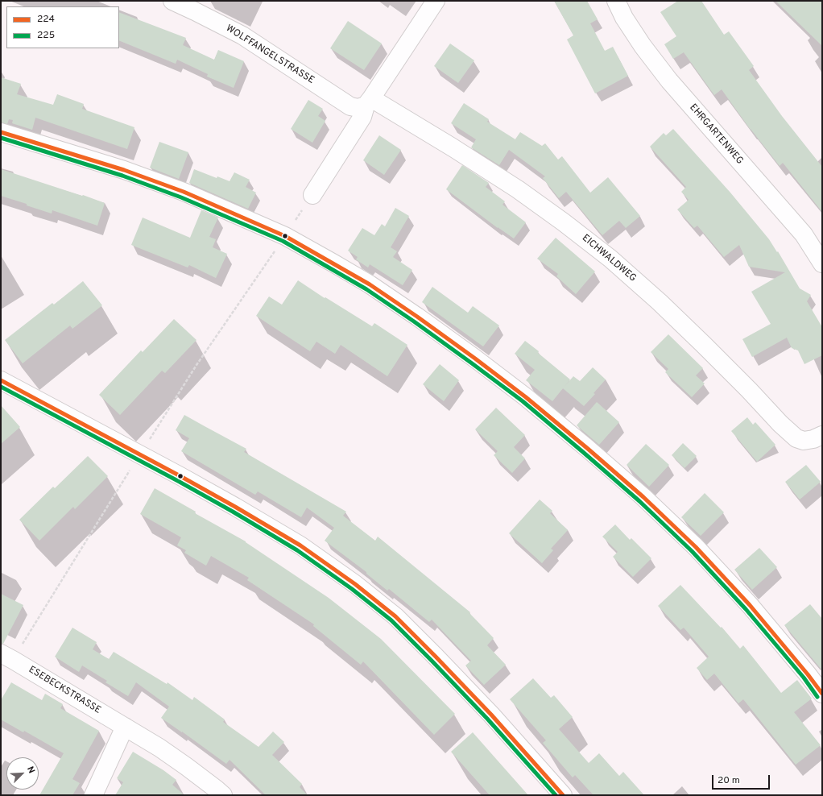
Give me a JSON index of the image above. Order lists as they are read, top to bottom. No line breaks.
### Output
{"streets":{"street":["WOLFFANGELSTRASSE","EHRGARTENWEG","EICHWALDWEG","ESEBECKSTRASSE"]},"crossings":[["WOLFFANGELSTRASSE","EICHWALDWEG"]],"lines":["transit line 224","transit line 225"],"legend":["224","225"],"scale_bar":"20 m","north":"top right"}
